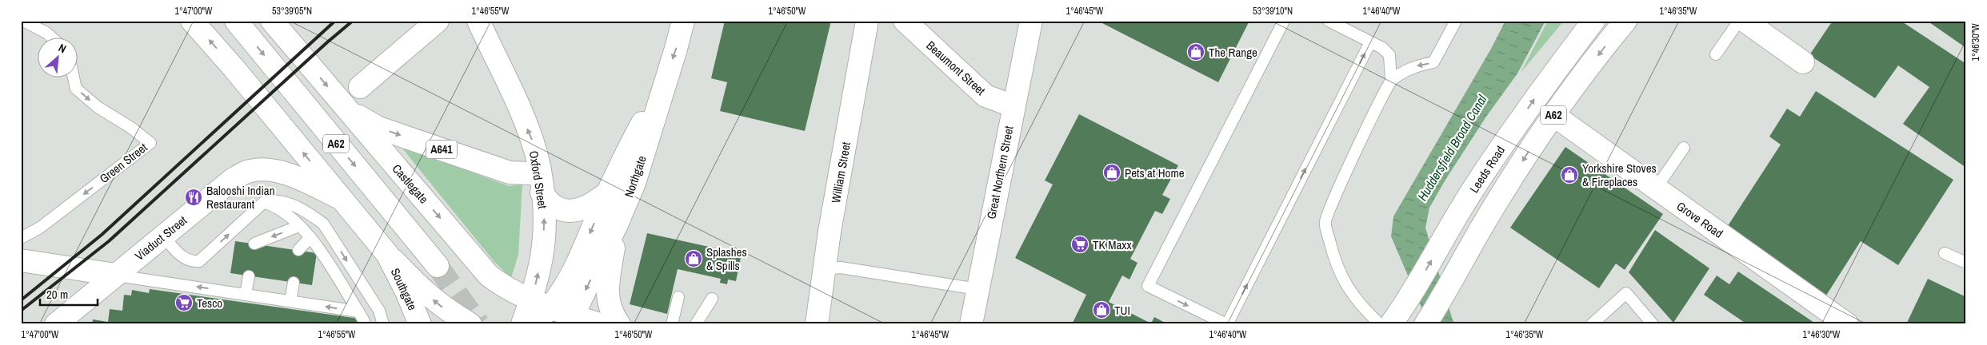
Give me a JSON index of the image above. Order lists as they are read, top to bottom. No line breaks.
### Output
{"streets":{"main road":["Beaumont Street","A62","A641","Leeds Road","William Street","Great Northern Street","Northgate","Oxford Street","Castlegate","Grove Road","Viaduct Street","Southgate"],"lane":["Green Street"]},"crossings":[["Beaumont Street","Great Northern Street"],["A62","Grove Road"],["A62","Viaduct Street"],["A62","Southgate"],["A641","Oxford Street"],["A641","Castlegate"],["Northgate","Castlegate"],["Oxford Street","Castlegate"]],"water":["Huddersfield Broad Canal"],"places":{"shop":["The Range","Pets at Home","Yorkshire Stoves & Fireplaces","Splashes & Spills","TUI"],"restaurant":["Balooshi Indian Restaurant"],"supermarket":["TK Maxx","Tesco"]},"scale_bar":"20 m","north":"top right","coordinates":["1°47'00\"W","53°39'05\"N","1°46'55\"W","1°46'50\"W","1°46'45\"W","53°39'10\"N","1°46'40\"W","1°46'35\"W","1°46'30\"W"]}
